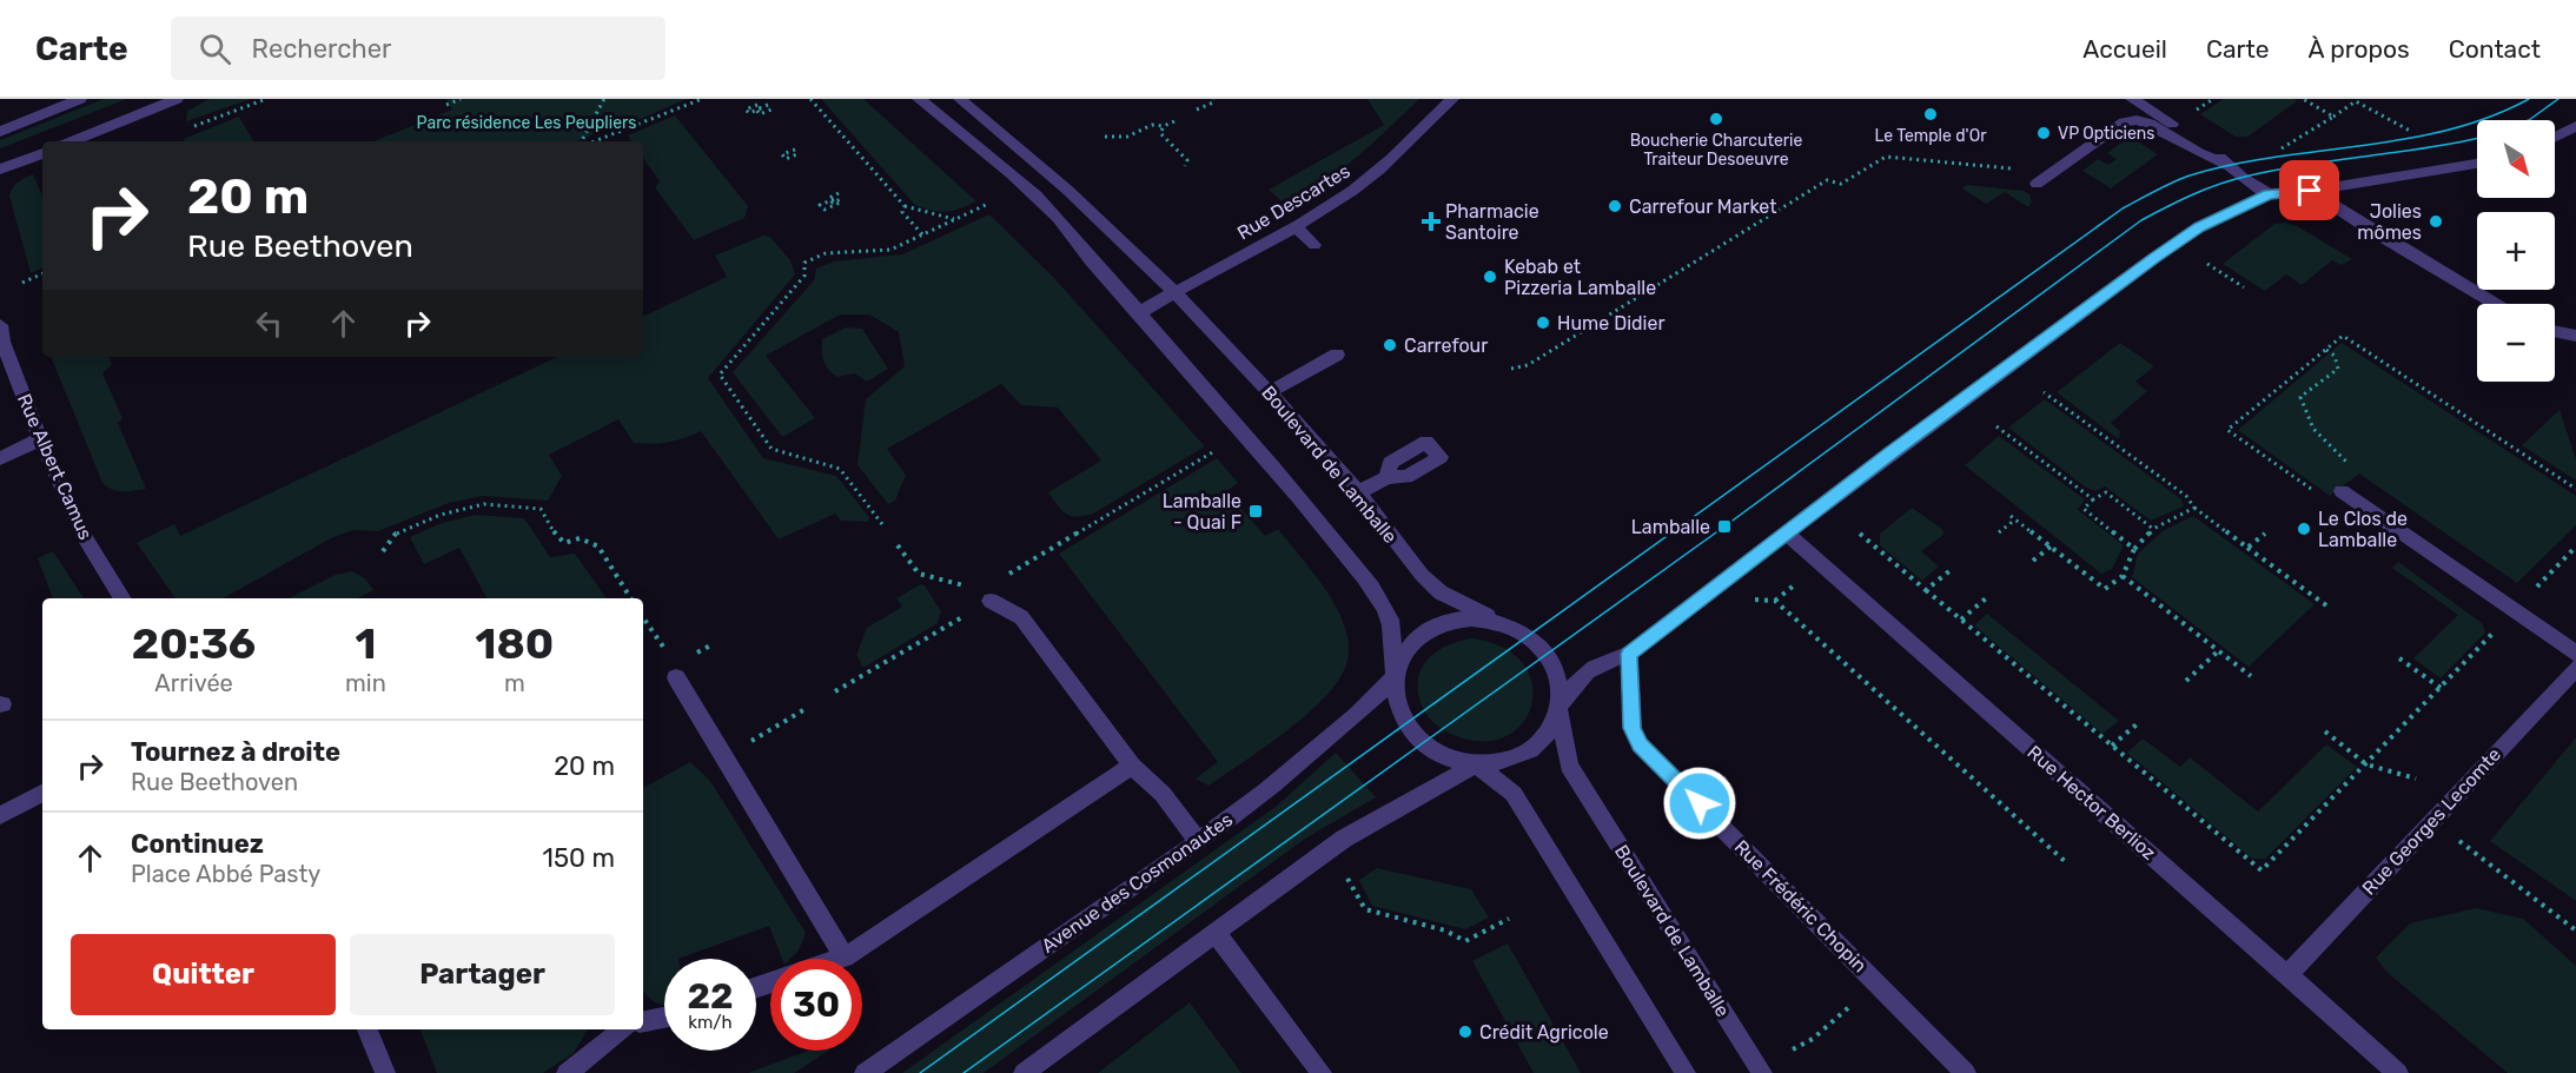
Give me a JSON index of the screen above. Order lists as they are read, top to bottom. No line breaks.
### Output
{"streets":{"street":["Rue Descartes","Boulevard de Lamballe","Rue Albert Camus","Rue Hector Berlioz","Rue Georges Lecomte","Avenue des Cosmonautes","Rue Frédéric Chopin"]},"crossings":[["Rue Descartes","Boulevard de Lamballe"],["Boulevard de Lamballe","Avenue des Cosmonautes"],["Rue Hector Berlioz","Rue Georges Lecomte"]],"parks":["Parc résidence Les Peupliers"],"places":{"other":["Le Temple d'Or","Boucherie Charcuterie Traiteur Desoeuvre","VP Opticiens","Carrefour Market","Jolies mômes","Kebab et Pizzeria Lamballe","Hume Didier","Carrefour","Le Clos de Lamballe","Crédit Agricole"],"health":["Pharmacie Santoire"],"transit":["Lamballe - Quai F","Lamballe"]},"north":"bottom right","page":{"header":"Carte","search":"Rechercher","nav":["Accueil","Carte","À propos","Contact"],"map_buttons":["+","−"],"turn":["20 m","Rue Beethoven"],"eta":["20:36","Arrivée","1","min","180","m"],"list":[{"name":"Tournez à droite","note":"Rue Beethoven","value":"20 m"},{"name":"Continuez","note":"Place Abbé Pasty","value":"150 m"}],"buttons":["Quitter","Partager"],"speed":"22 km/h","limit":"30"}}
